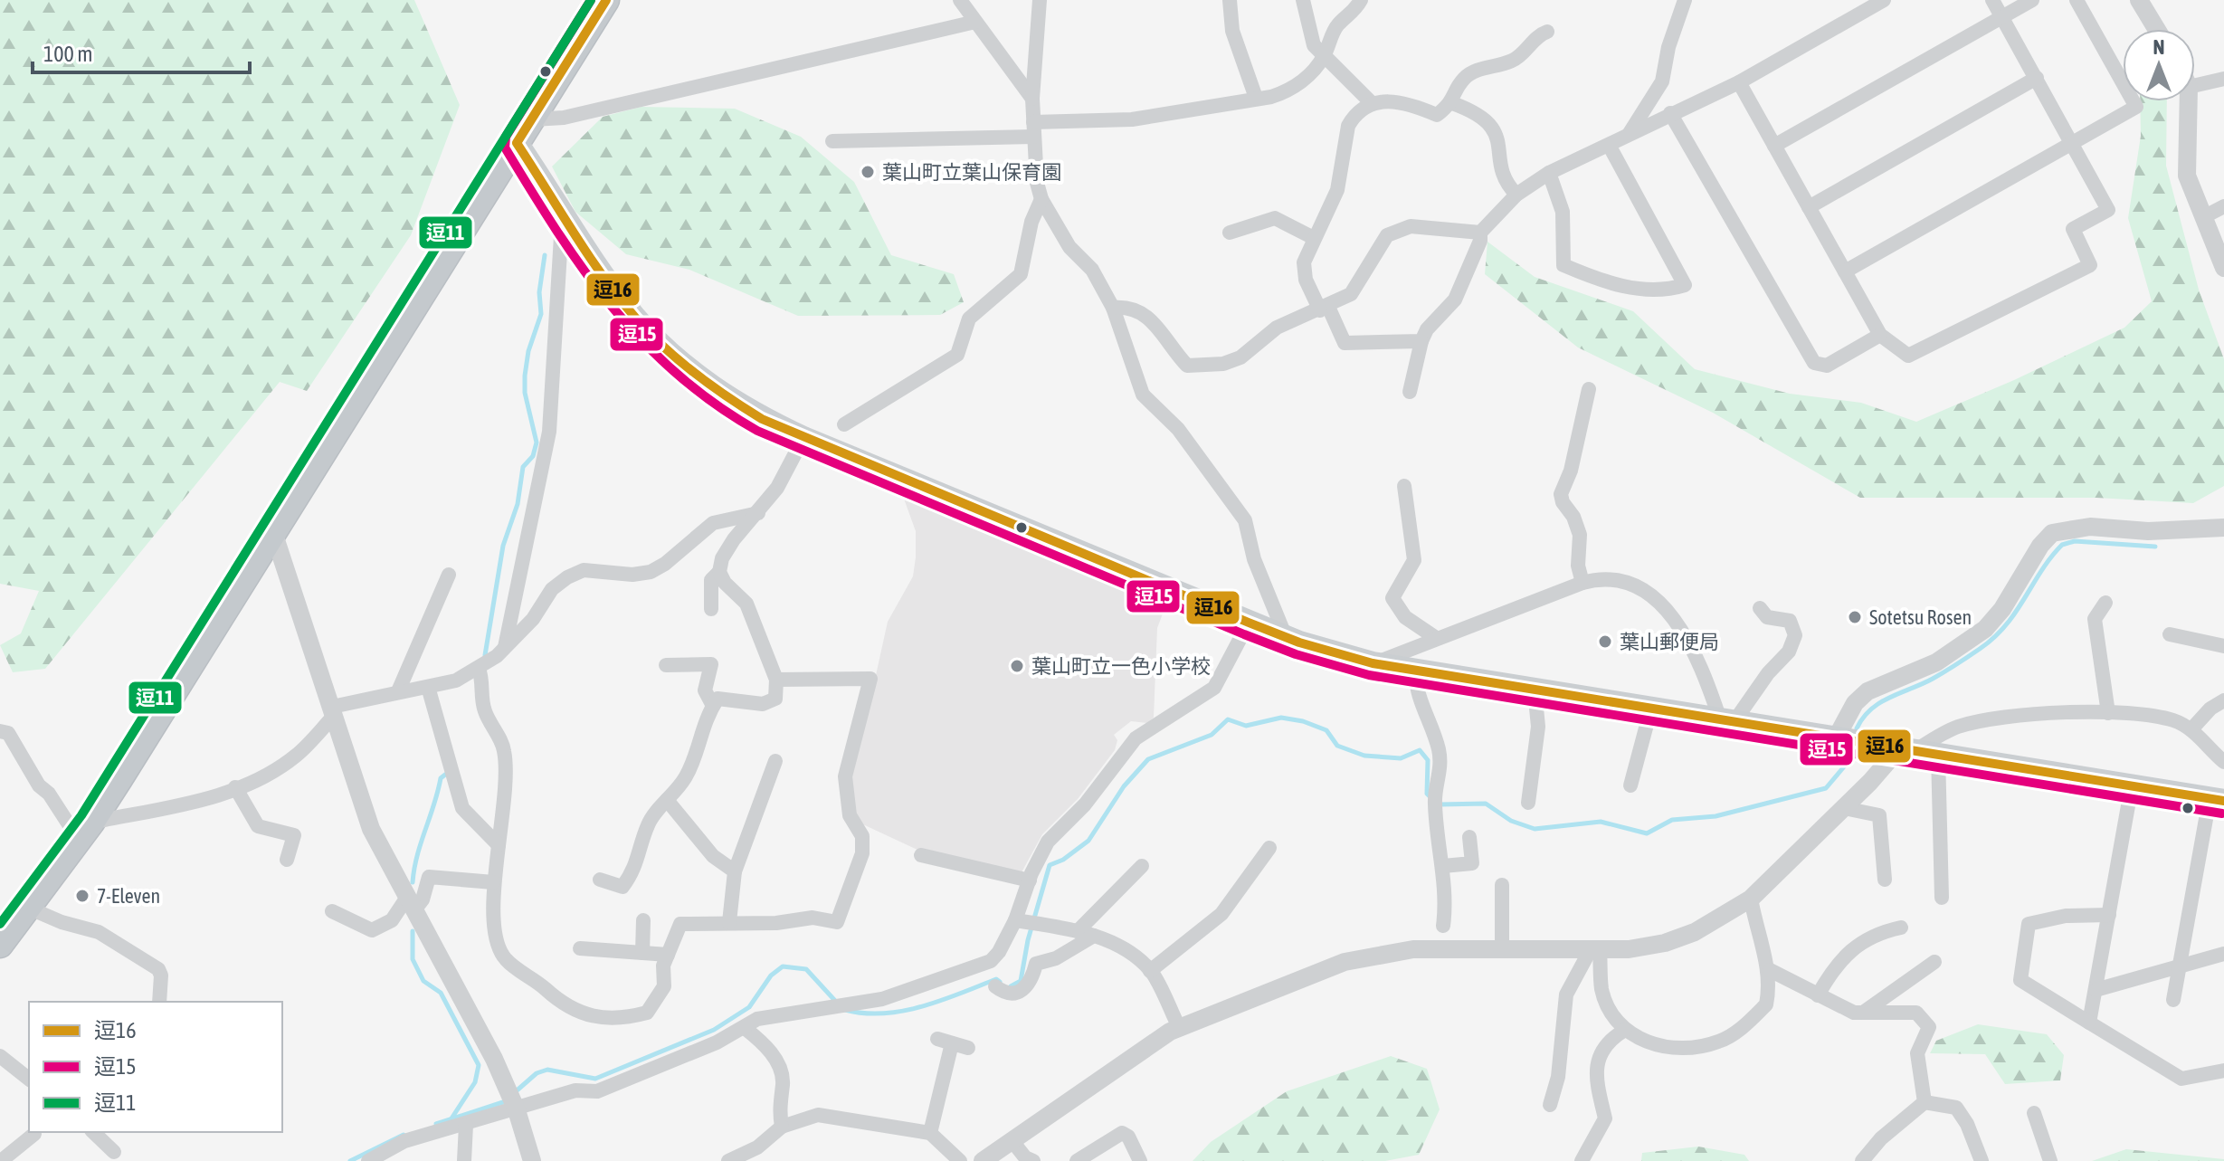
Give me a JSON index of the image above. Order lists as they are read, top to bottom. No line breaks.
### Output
{"places":["葉山町立葉山保育園","Sotetsu Rosen","葉山郵便局","葉山町立一色小学校","7-Eleven"],"lines":["transit line 逗16","transit line 逗15","transit line 逗11"],"legend":["逗16","逗15","逗11"],"scale_bar":"100 m","north":"top"}
